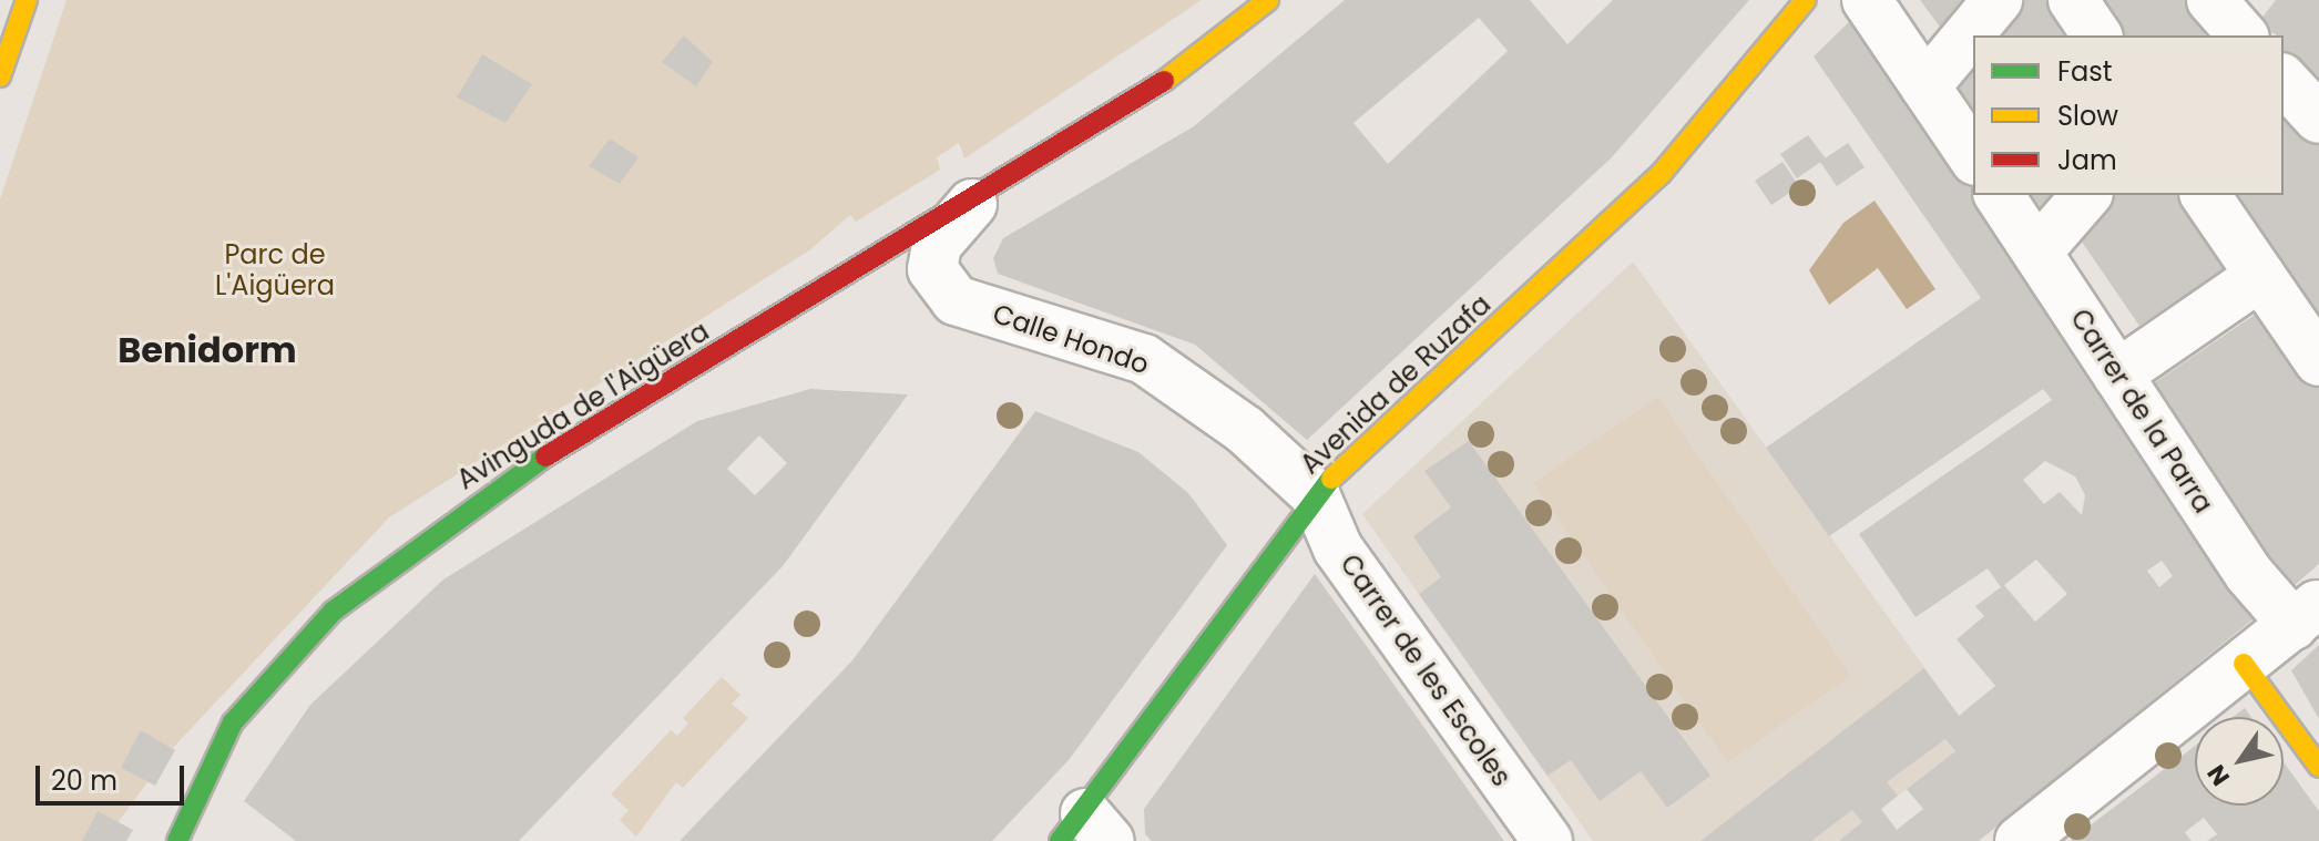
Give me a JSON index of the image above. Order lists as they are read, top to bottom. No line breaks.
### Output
{"streets":{"street":["Calle Hondo","Avenida de Ruzafa","Avinguda de l'Aigüera","Carrer de la Parra","Carrer de les Escoles"]},"crossings":[["Calle Hondo","Avenida de Ruzafa"],["Calle Hondo","Avinguda de l'Aigüera"],["Calle Hondo","Carrer de les Escoles"],["Avenida de Ruzafa","Carrer de les Escoles"]],"districts":["Benidorm"],"parks":["Parc de L'Aigüera"],"legend":["Fast","Slow","Jam"],"scale_bar":"20 m","north":"bottom left"}
